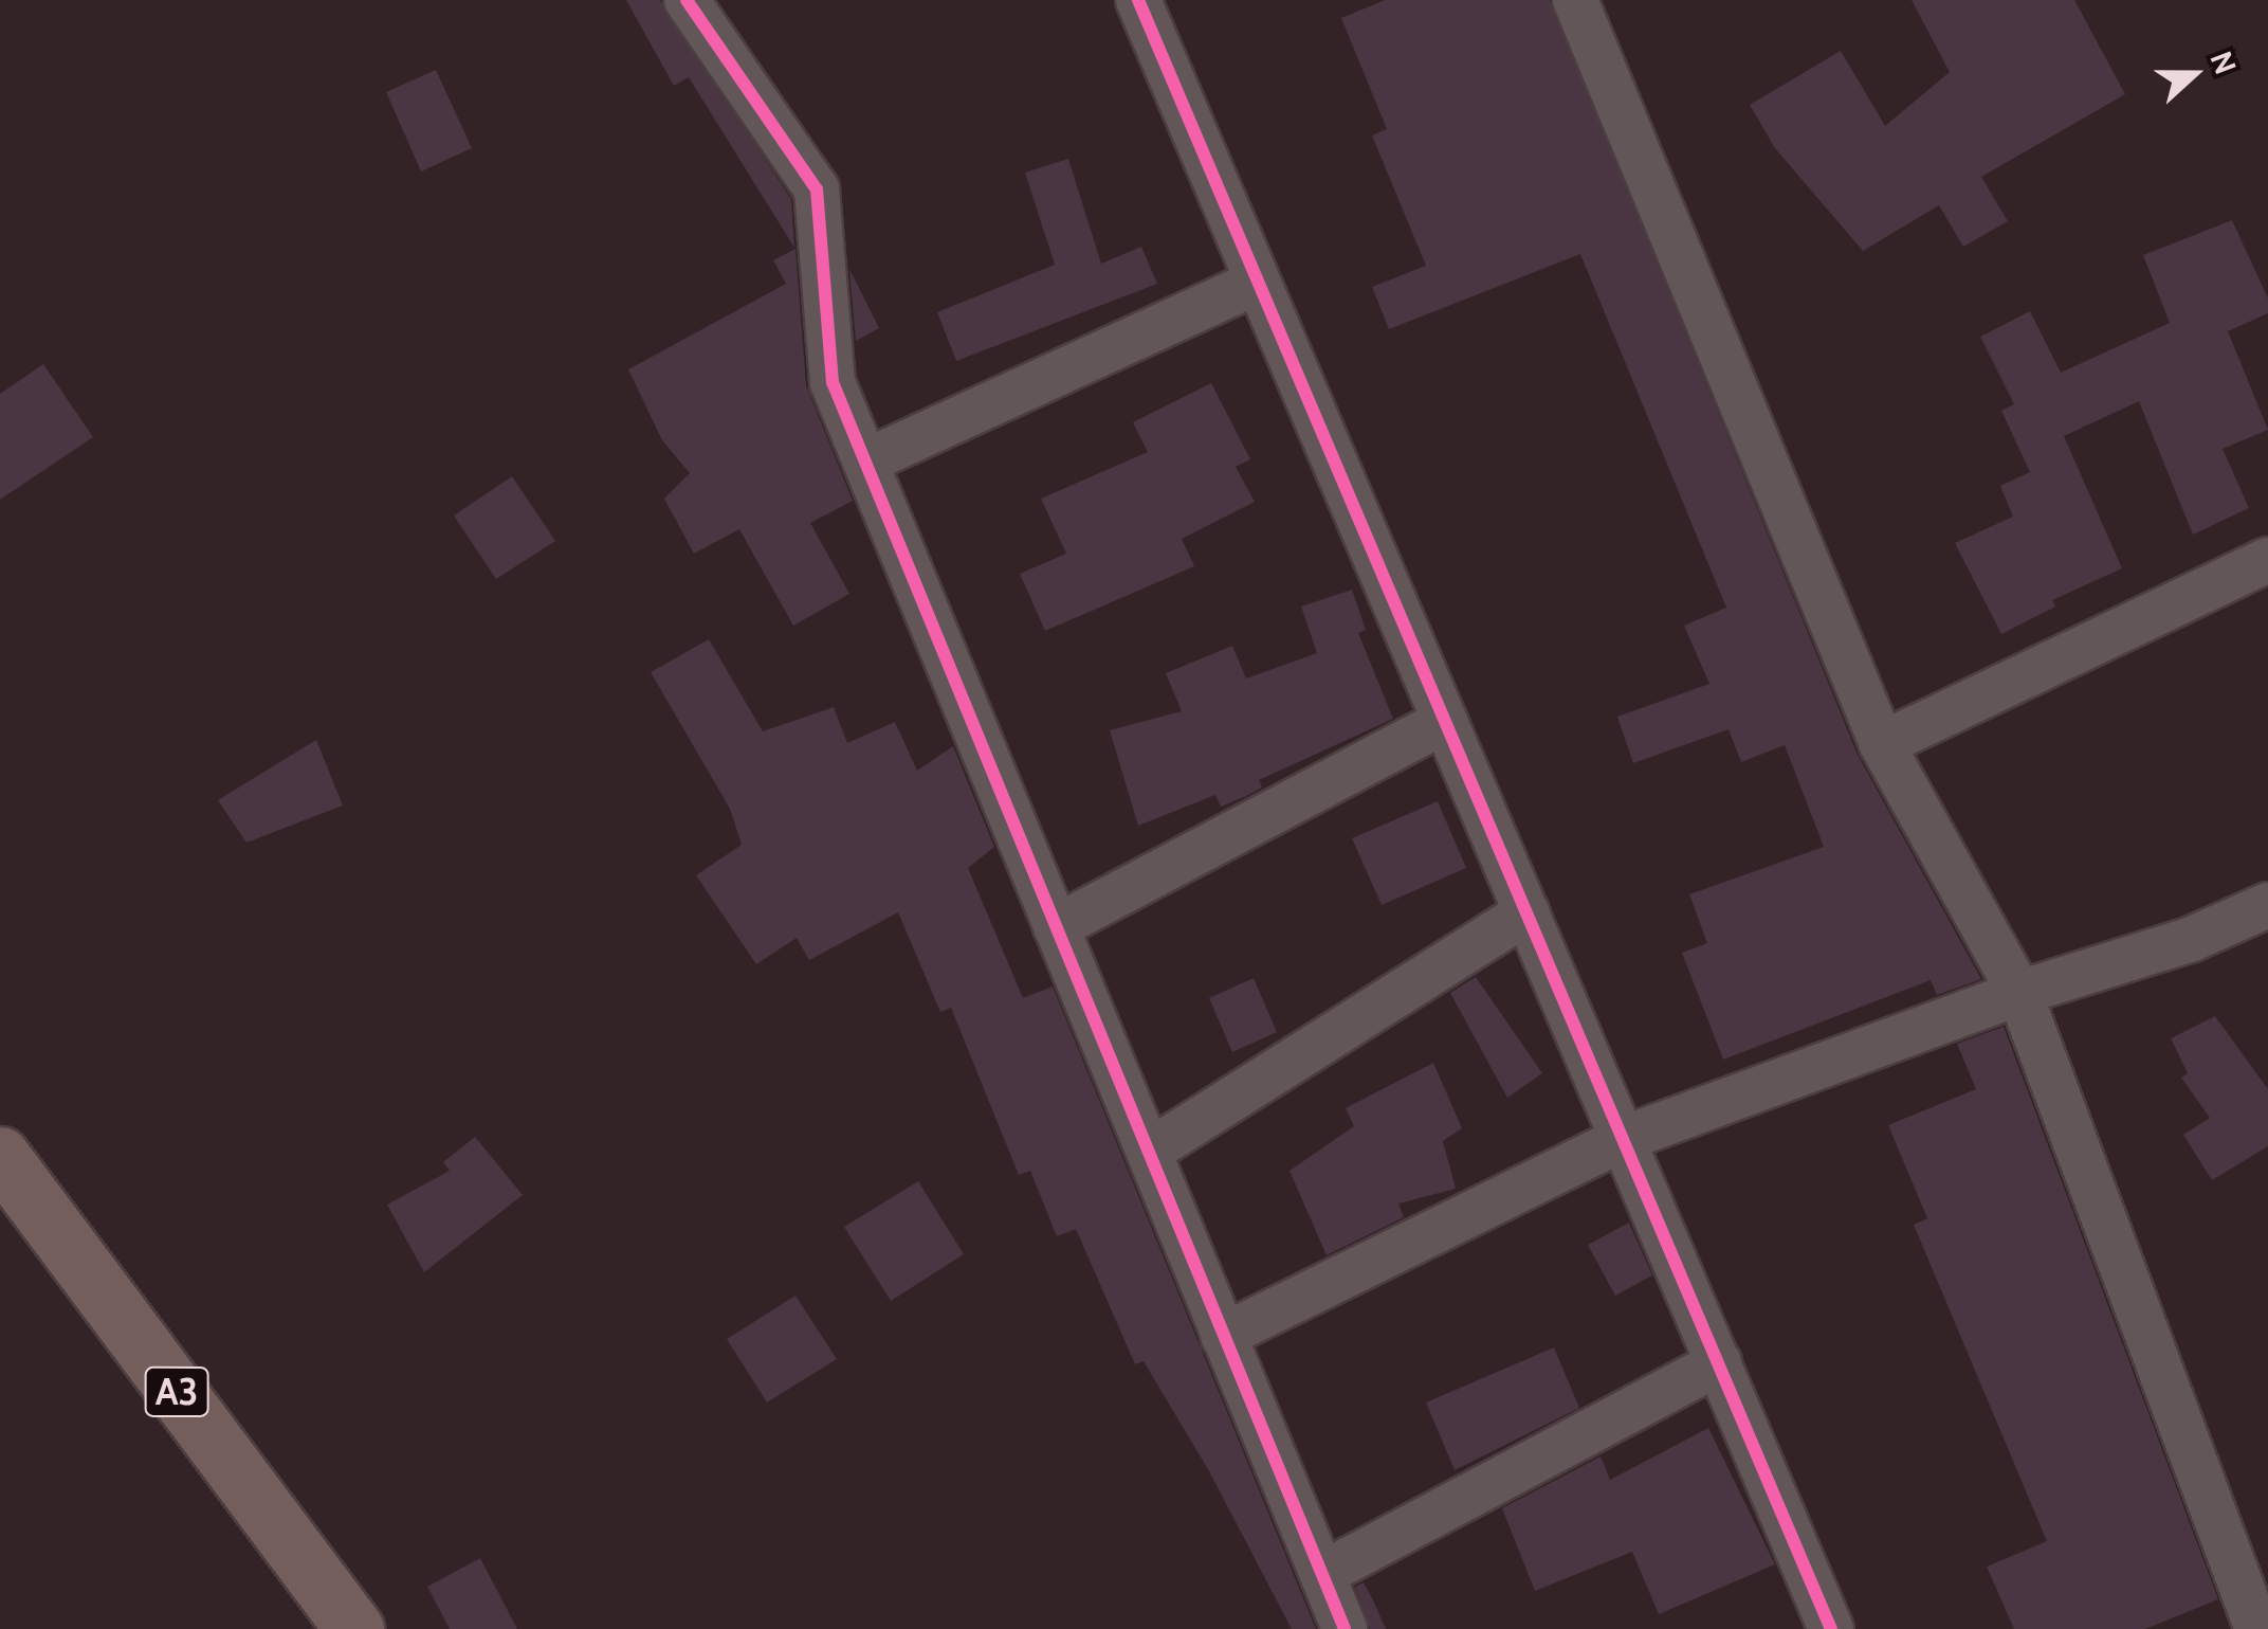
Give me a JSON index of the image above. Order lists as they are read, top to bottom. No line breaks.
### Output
{"streets":{"highway":["A3"]},"north":"right"}
